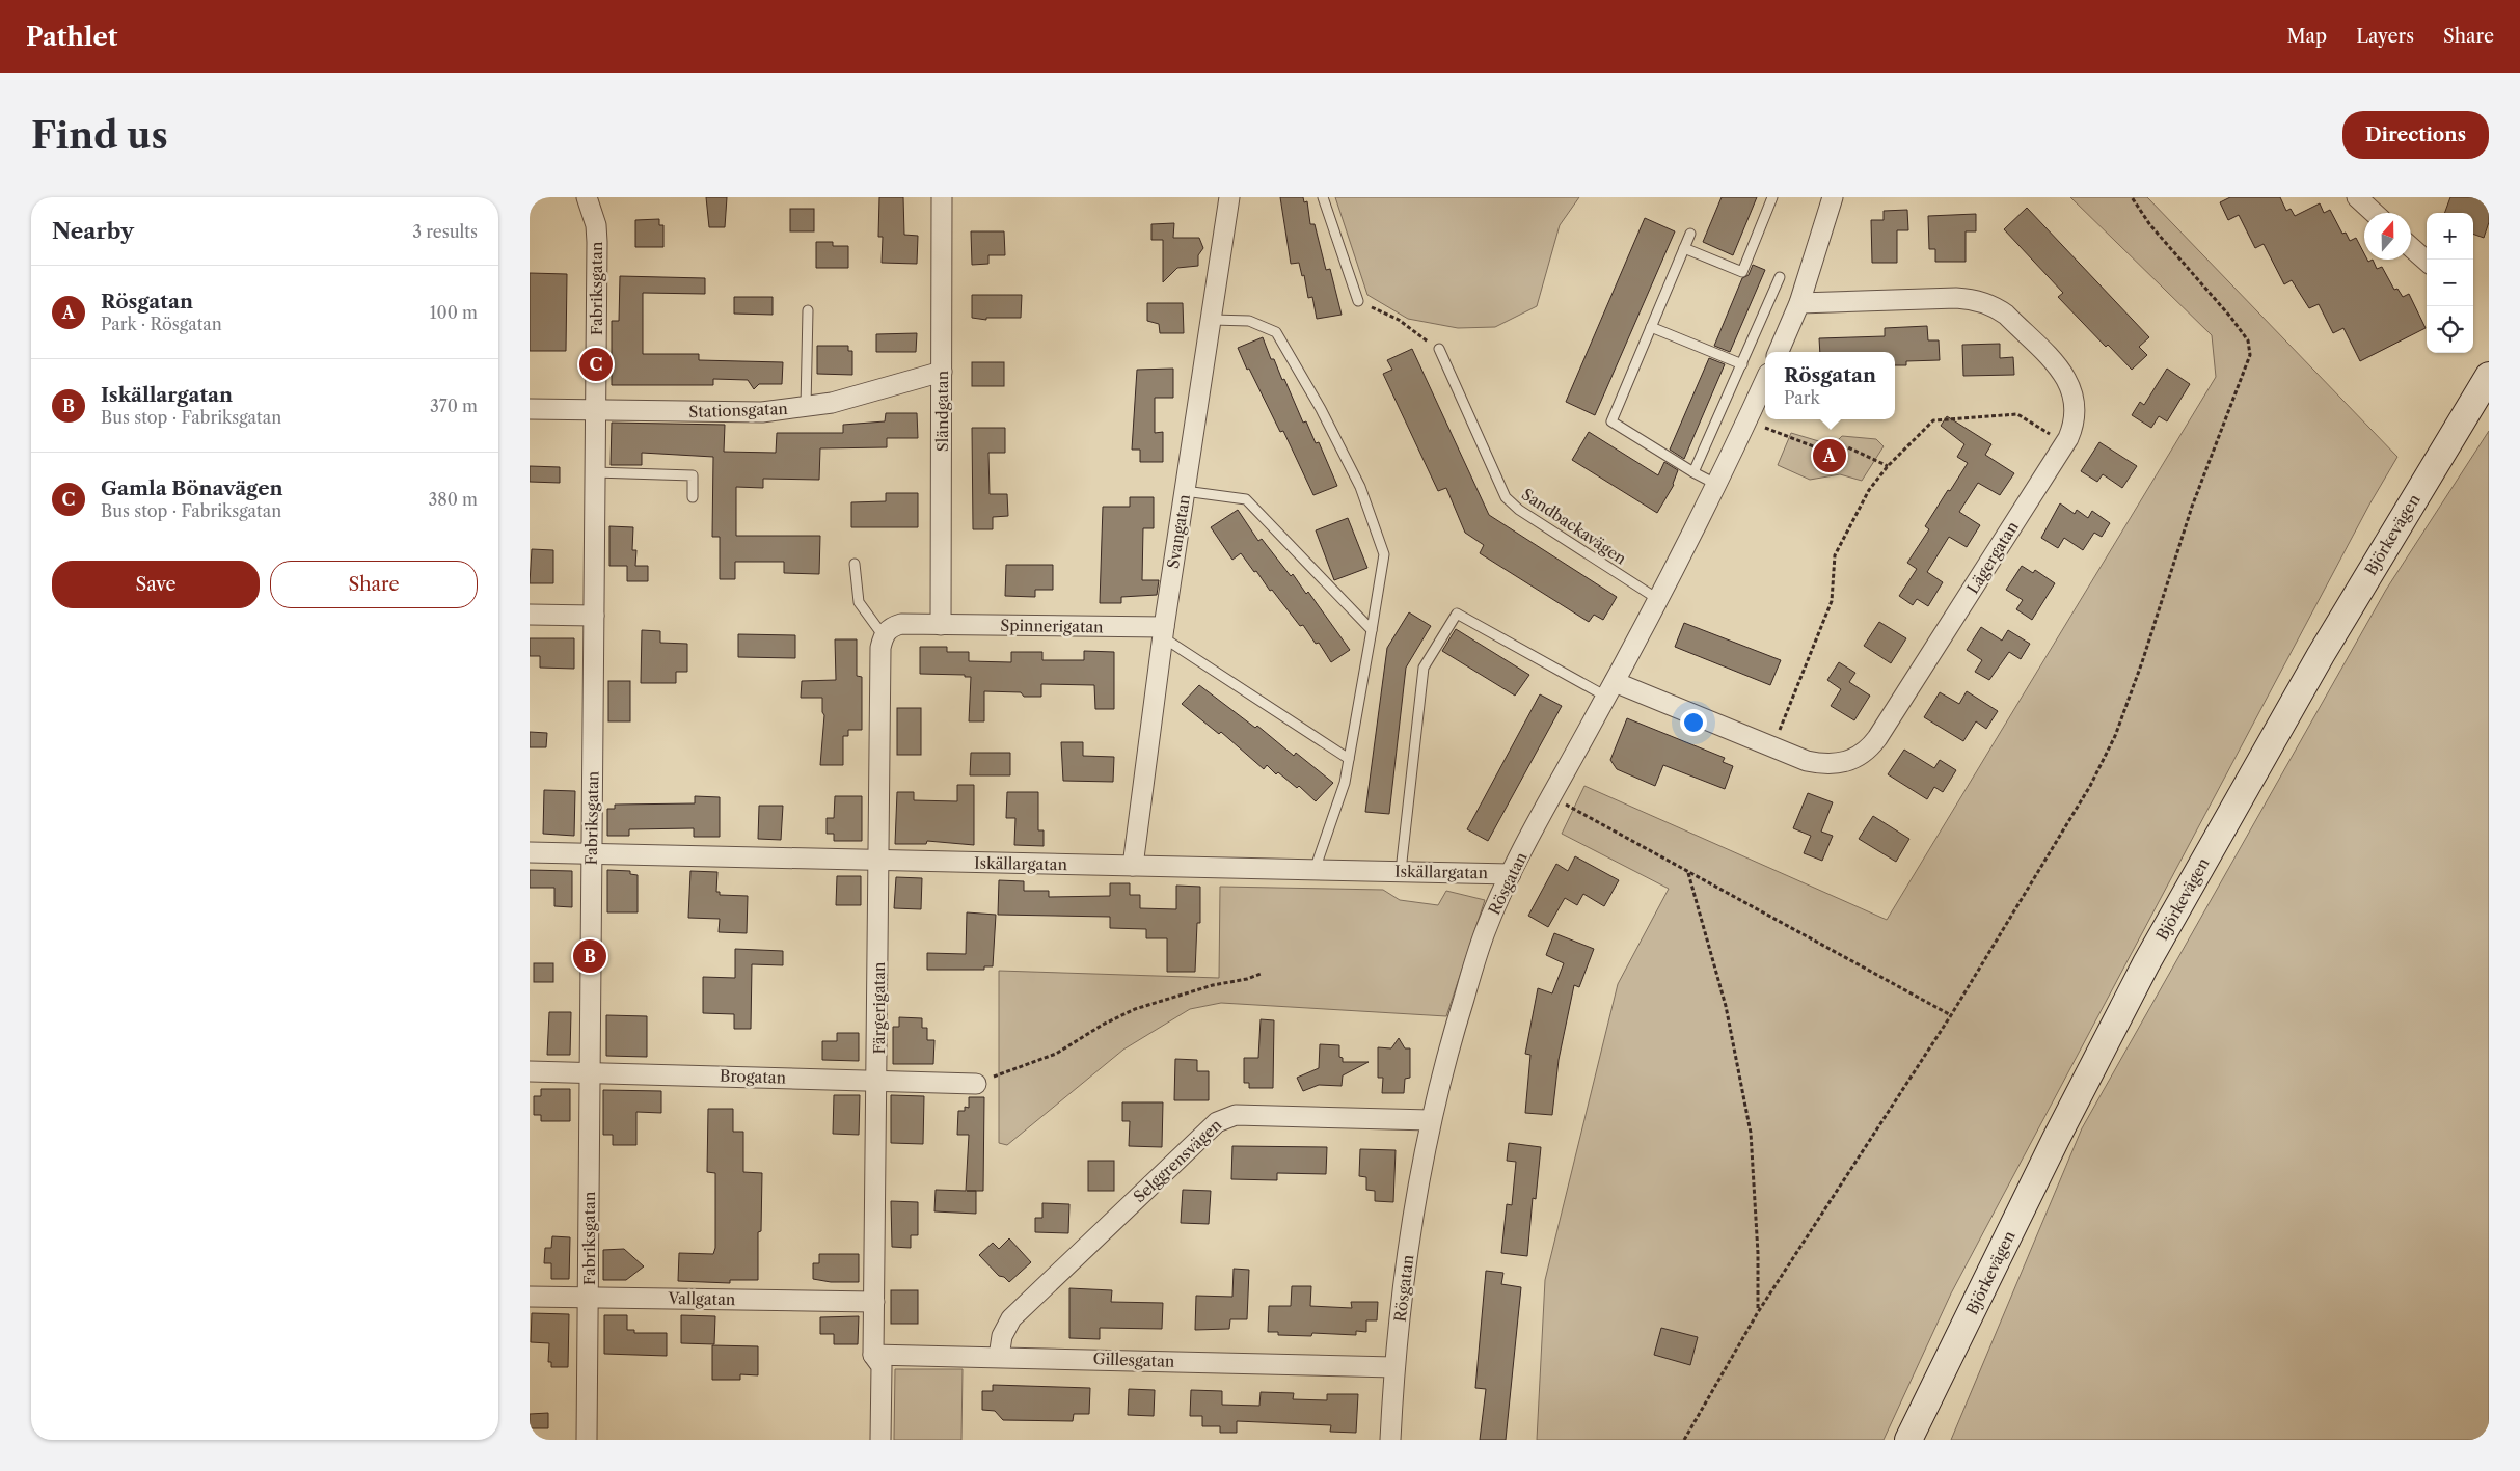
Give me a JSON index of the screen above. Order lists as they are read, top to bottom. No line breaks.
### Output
{"streets":{"main road":["Björkevägen"],"street":["Fabriksgatan","Stationsgatan","Sländgatan","Svangatan","Lägergatan","Spinnerigatan","Iskällargatan","Rösgatan","Färgerigatan","Brogatan","Selggrensvägen","Vallgatan","Gillesgatan"],"lane":["Sandbackavägen"]},"crossings":[["Fabriksgatan","Stationsgatan"],["Fabriksgatan","Iskällargatan"],["Fabriksgatan","Brogatan"],["Fabriksgatan","Vallgatan"],["Stationsgatan","Sländgatan"],["Sländgatan","Spinnerigatan"],["Sandbackavägen","Rösgatan"],["Svangatan","Spinnerigatan"],["Svangatan","Iskällargatan"],["Lägergatan","Rösgatan"],["Iskällargatan","Rösgatan"],["Iskällargatan","Färgerigatan"],["Rösgatan","Selggrensvägen"],["Rösgatan","Gillesgatan"],["Färgerigatan","Brogatan"],["Färgerigatan","Vallgatan"],["Färgerigatan","Gillesgatan"],["Selggrensvägen","Gillesgatan"]],"north":"top","page":{"header":"Pathlet","nav":["Map","Layers","Share"],"buttons":["Directions",["Save","Share"]],"title":"Find us","heading":["Nearby","3 results"],"map_buttons":["+","−"],"list":[{"mark":"A","name":"Rösgatan","note":"Park · Rösgatan","value":"100 m"},{"mark":"B","name":"Iskällargatan","note":"Bus stop · Fabriksgatan","value":"370 m"},{"mark":"C","name":"Gamla Bönavägen","note":"Bus stop · Fabriksgatan","value":"380 m"}],"pins":["C","A","B"],"popup":["Rösgatan","Park"]}}
